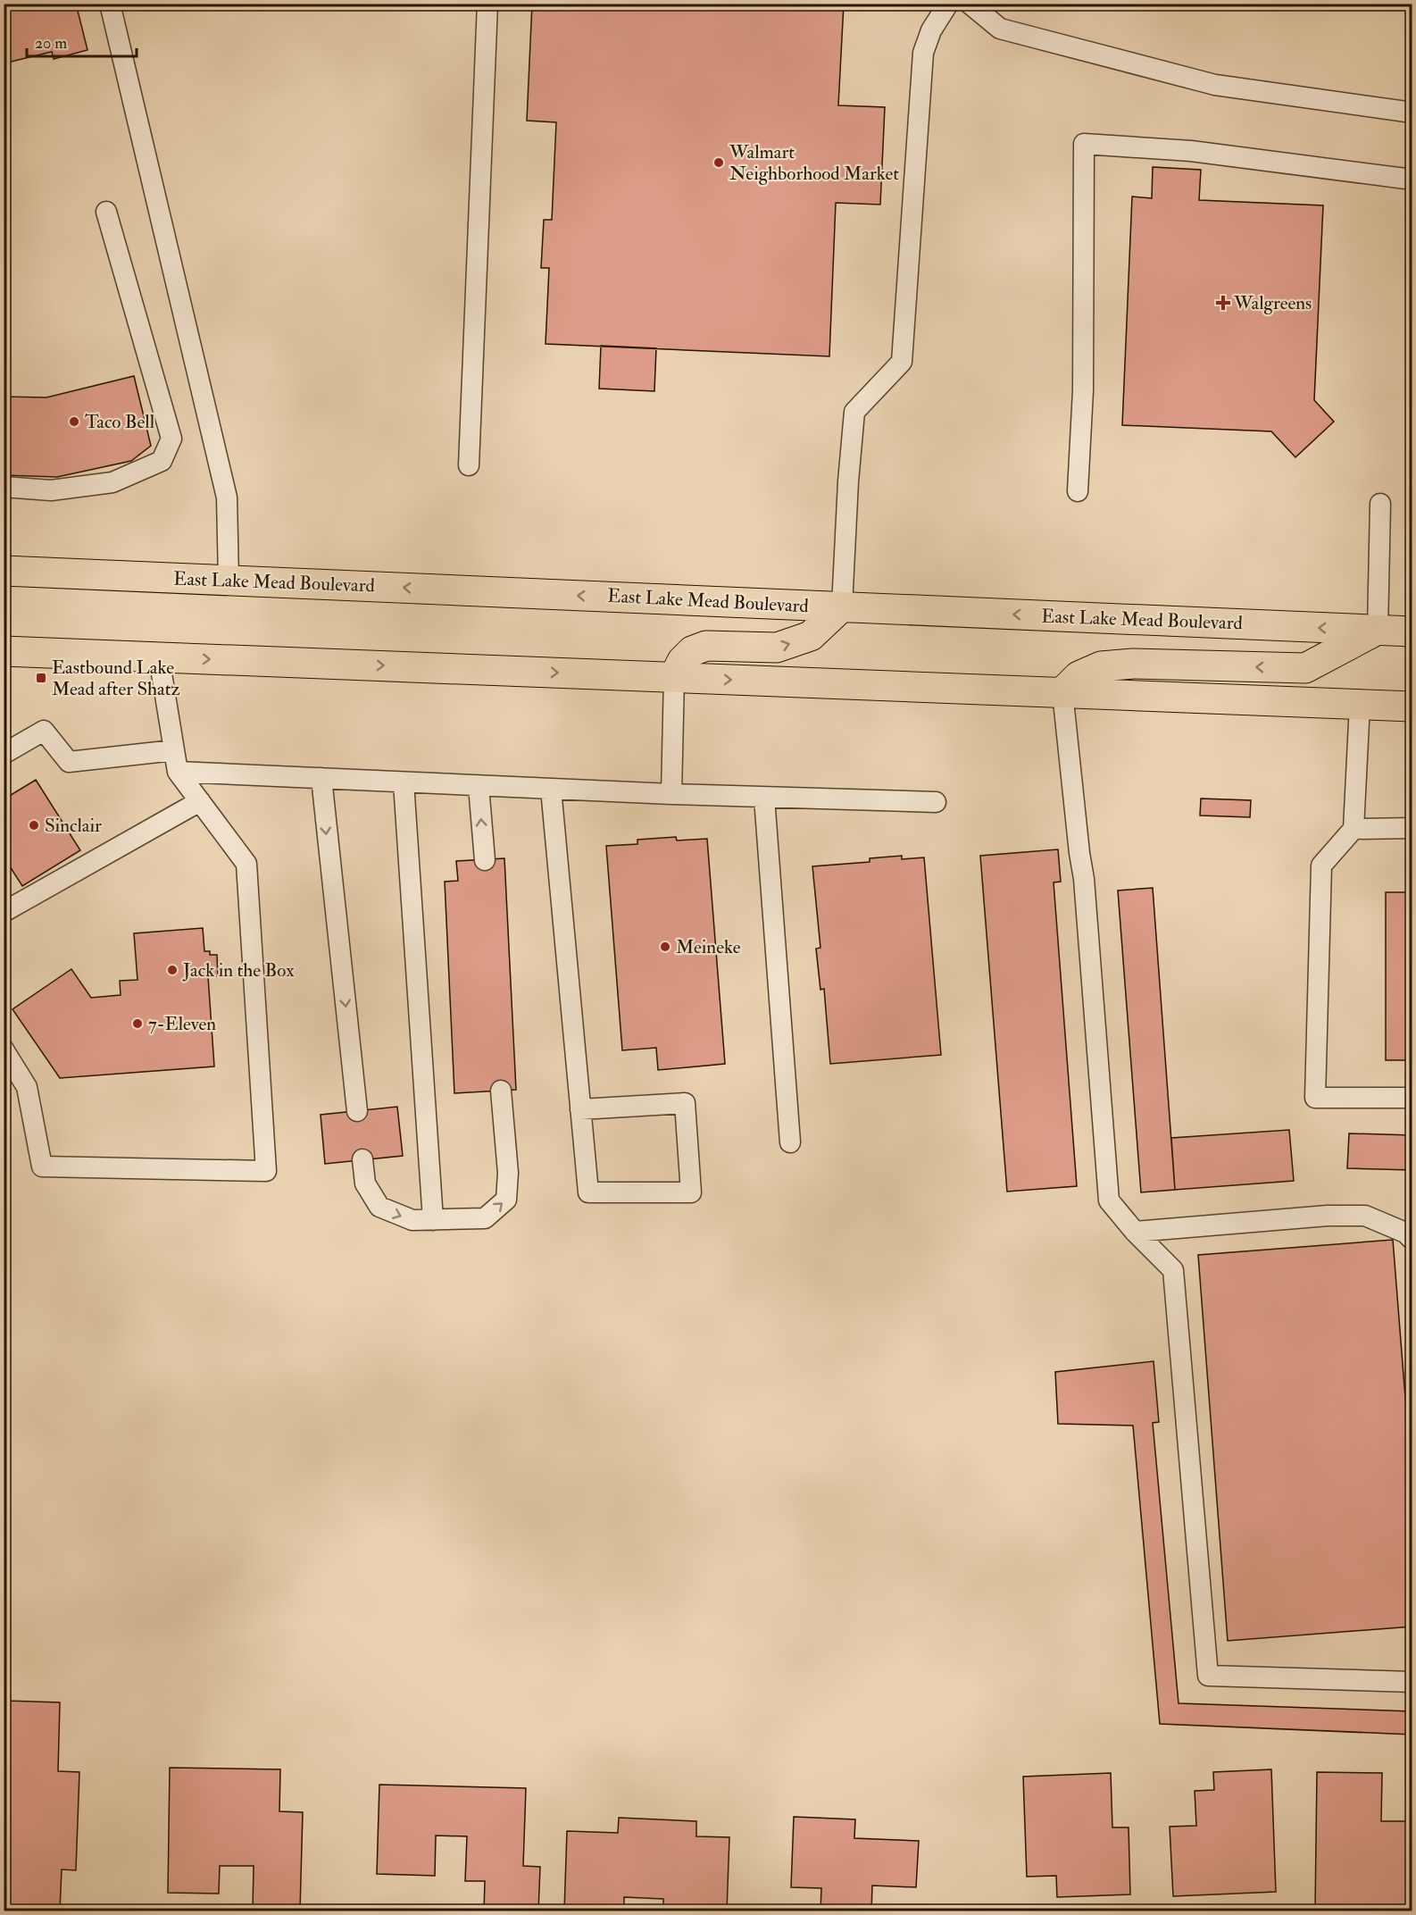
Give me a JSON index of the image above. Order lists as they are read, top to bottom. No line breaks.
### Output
{"streets":{"main road":["East Lake Mead Boulevard"]},"places":{"other":["Walmart Neighborhood Market","Taco Bell","Sinclair","Meineke","Jack in the Box","7-Eleven"],"health":["Walgreens"],"transit":["Eastbound Lake Mead after Shatz"]},"scale_bar":"20 m"}
